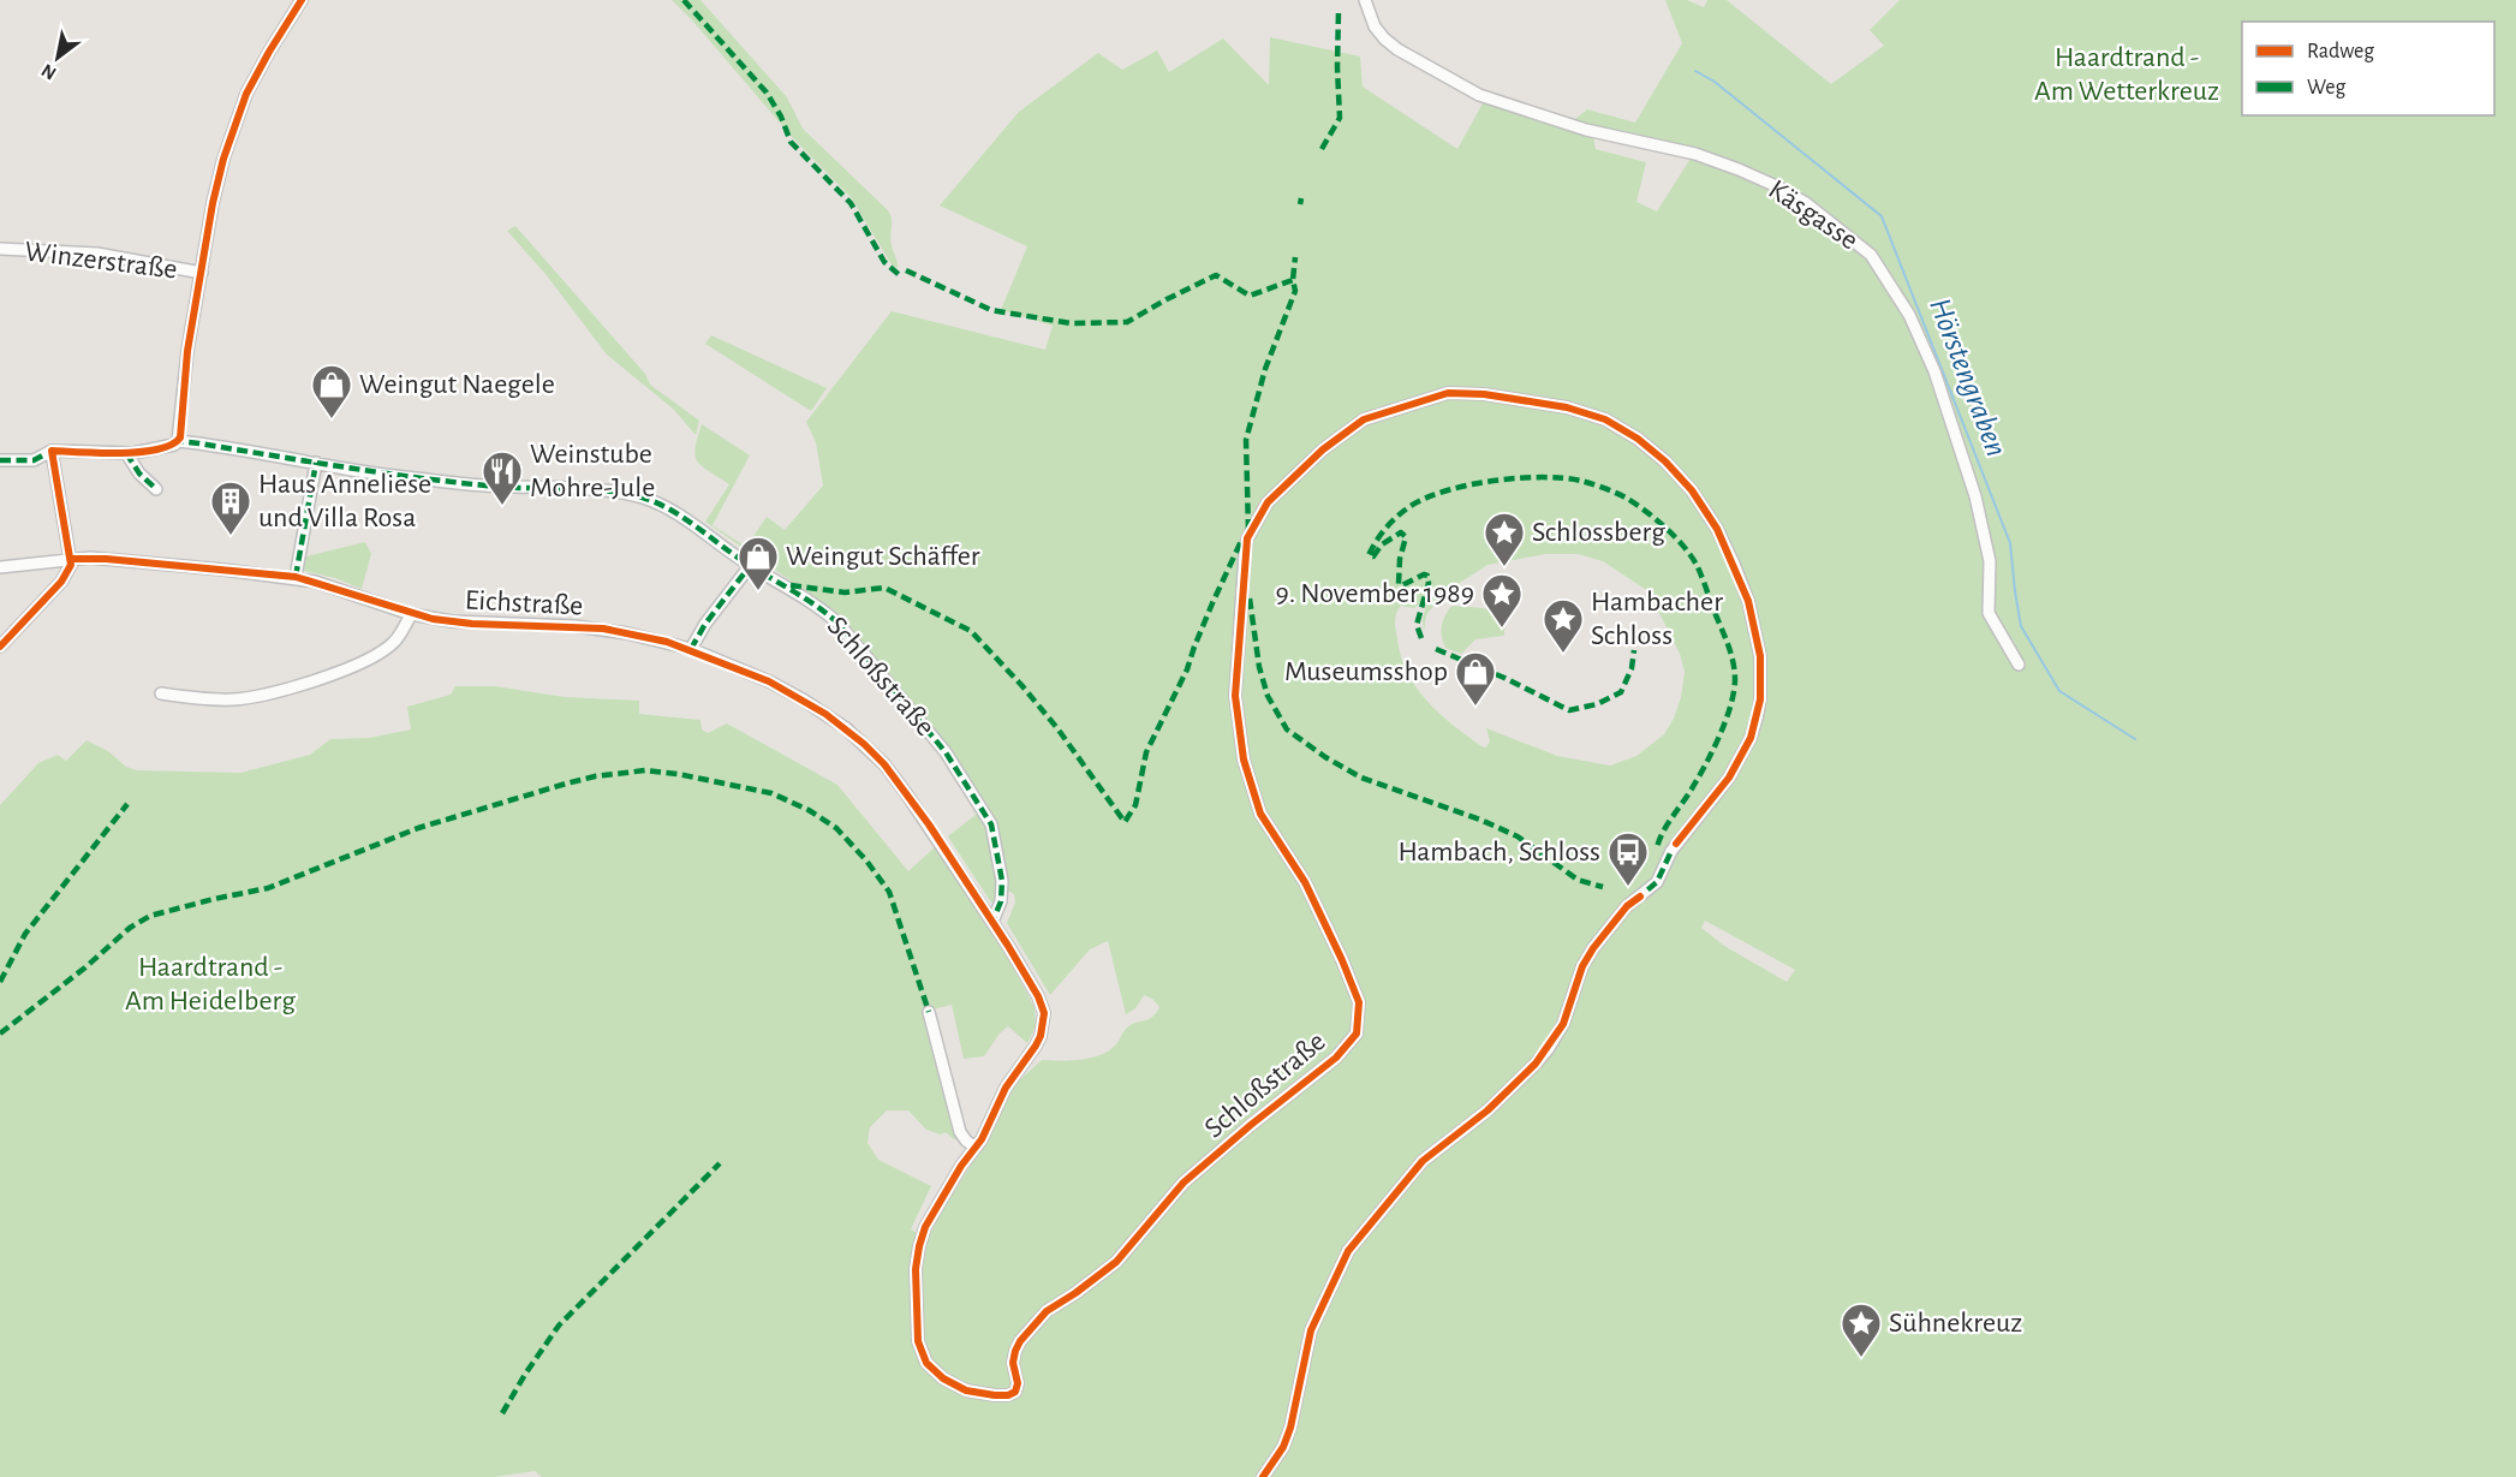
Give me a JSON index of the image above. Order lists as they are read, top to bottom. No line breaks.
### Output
{"streets":{"street":["Käsgasse","Winzerstraße","Eichstraße","Schloßstraße"]},"crossings":[["Eichstraße","Schloßstraße"]],"water":["Hörstengraben"],"parks":["Haardtrand - Am Wetterkreuz","Haardtrand - Am Heidelberg"],"places":{"shop":["Weingut Naegele","Weingut Schäffer","Museumsshop"],"restaurant":["Weinstube Mohre-Jule"],"building":["Haus Anneliese und Villa Rosa"],"place":["Schlossberg","9. November 1989","Hambacher Schloss","Sühnekreuz"],"bus stop":["Hambach, Schloss"]},"legend":["Radweg","Weg"],"north":"bottom left"}
